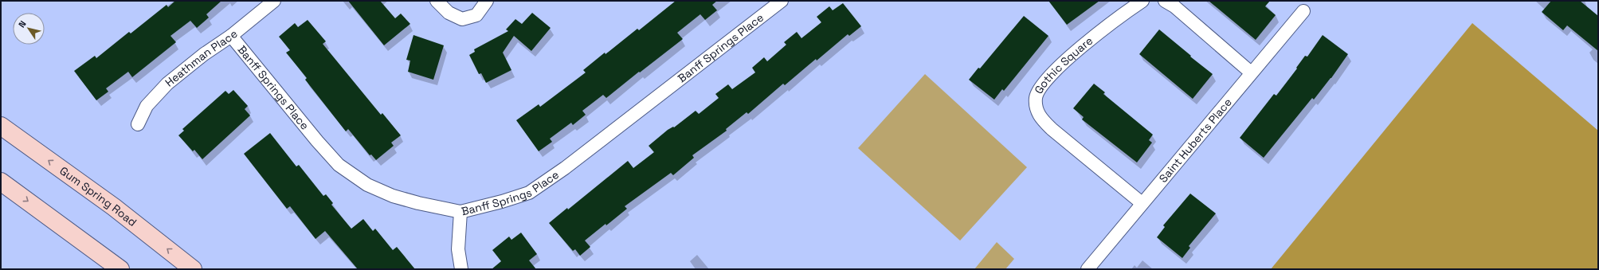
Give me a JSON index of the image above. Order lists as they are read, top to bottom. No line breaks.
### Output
{"streets":{"main road":["Gum Spring Road"],"street":["Banff Springs Place","Heathman Place","Gothic Square","Saint Huberts Place"]},"crossings":[["Banff Springs Place","Heathman Place"],["Gothic Square","Saint Huberts Place"]],"north":"top left"}
